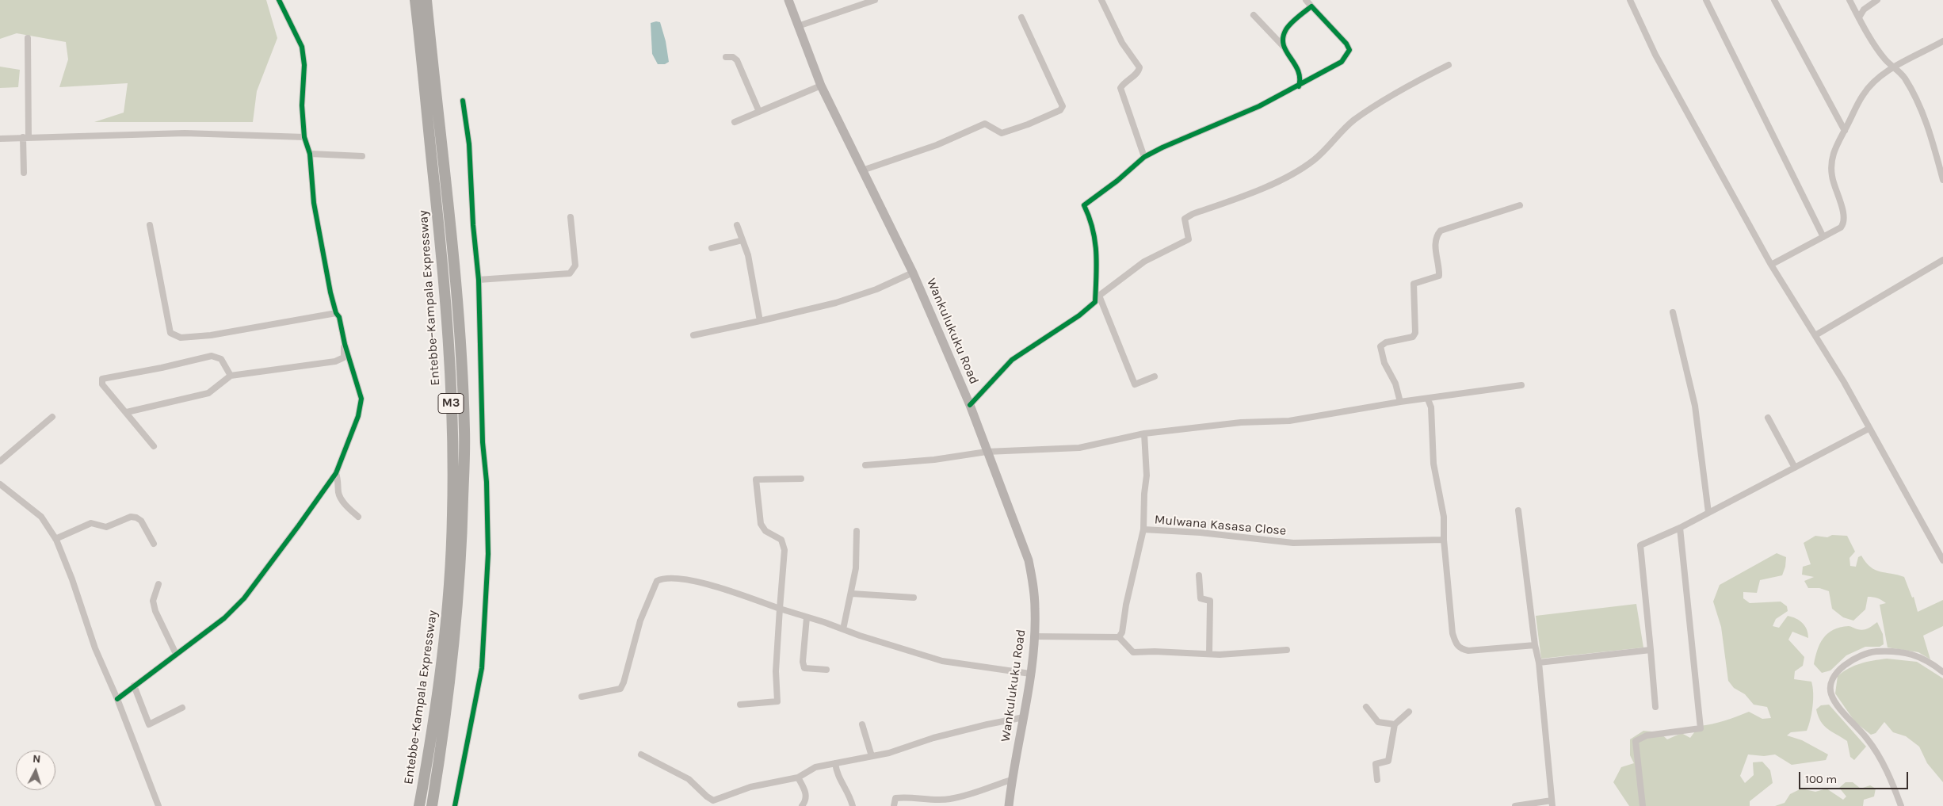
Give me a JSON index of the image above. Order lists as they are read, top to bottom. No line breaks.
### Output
{"streets":{"highway":["Entebbe–Kampala Expressway","M3"],"main road":["Wankulukuku Road"],"street":["Mulwana Kasasa Close"]},"scale_bar":"100 m","north":"top"}
